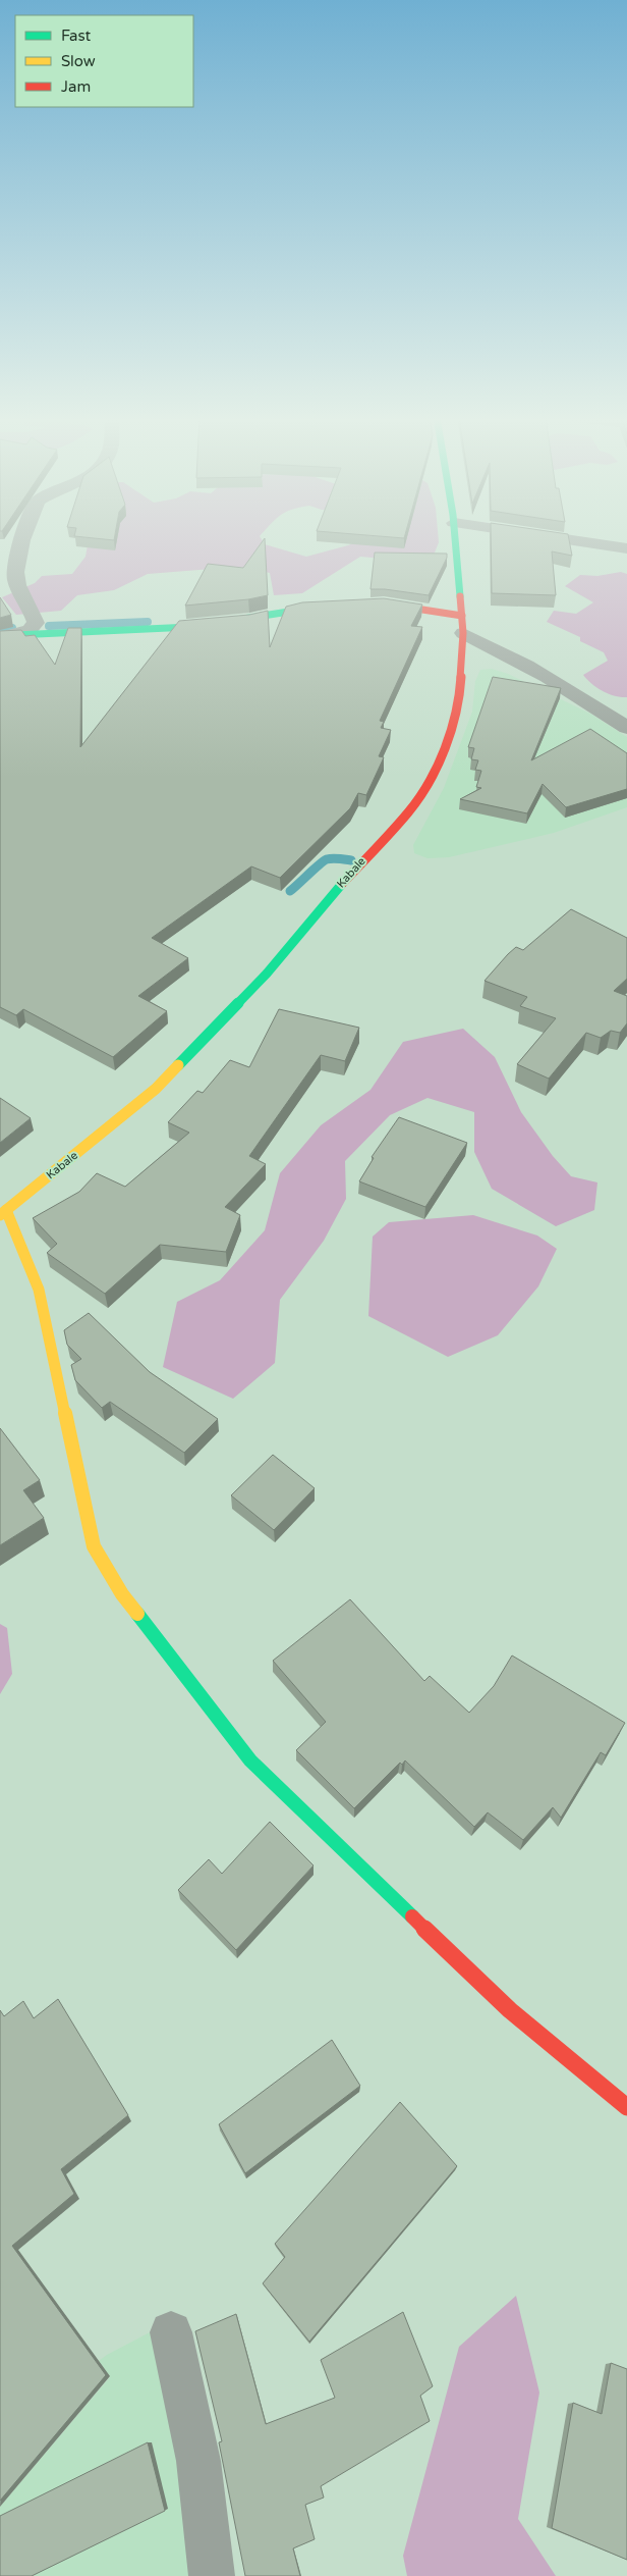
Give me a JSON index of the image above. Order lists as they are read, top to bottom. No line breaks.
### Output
{"streets":{"street":["Kabale"]},"legend":["Fast","Slow","Jam"]}
